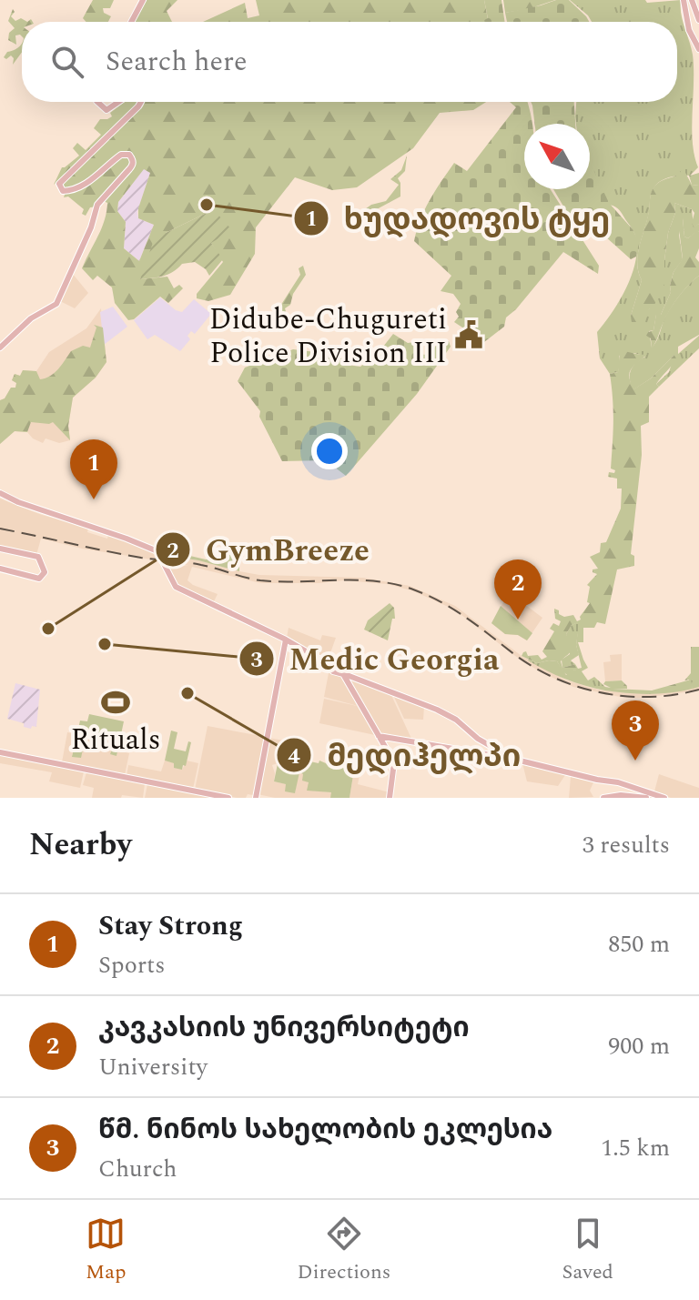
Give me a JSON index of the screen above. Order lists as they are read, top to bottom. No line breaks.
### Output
{"places":{"other":["ხუდადოვის ტყე","GymBreeze","Medic Georgia","მედიჰელპი"],"public building":["Didube-Chugureti Police Division III"],"sports":["Rituals"]},"north":"top left","page":{"search":"Search here","pins":["1","2","3"],"heading":["Nearby","3 results"],"list":[{"mark":"1","name":"Stay Strong","note":"Sports","value":"850 m"},{"mark":"2","name":"კავკასიის უნივერსიტეტი","note":"University","value":"900 m"},{"mark":"3","name":"წმ. ნინოს სახელობის ეკლესია","note":"Church","value":"1.5 km"}],"nav":["Map","Directions","Saved"]}}
